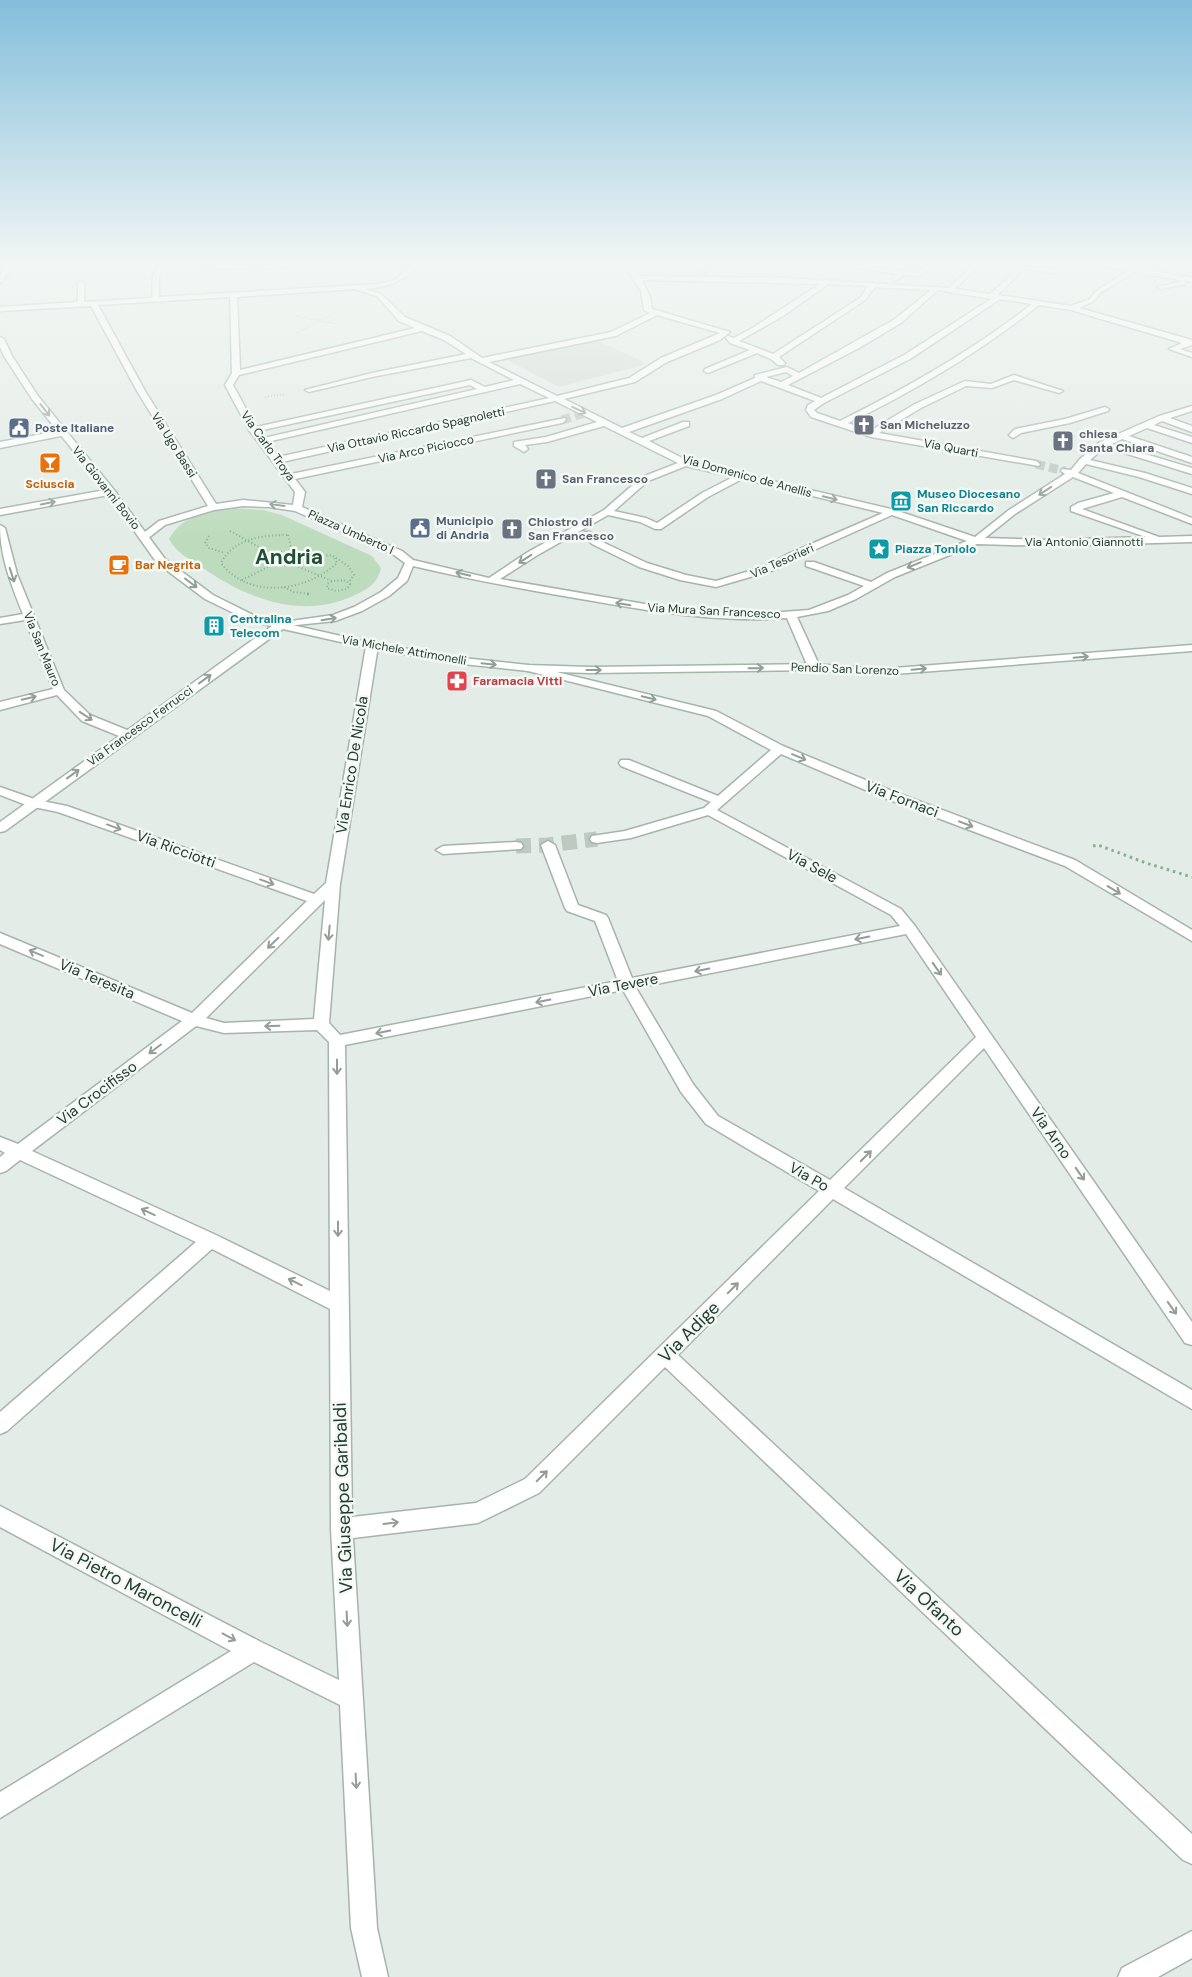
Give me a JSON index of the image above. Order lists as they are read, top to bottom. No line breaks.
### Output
{"streets":{"street":["Via Ottavio Riccardo Spagnoletti","Via Ugo Bassi","Via Carlo Troya","Via Quarti","Via Arco Piciocco","Via Domenico de Anellis","Via Giovanni Bovio","Piazza Umberto I","Via Antonio Giannotti","Via Tesorieri","Via Mura San Francesco","Via San Mauro","Via Michele Attimonelli","Pendio San Lorenzo","Via Francesco Ferrucci","Via Enrico De Nicola","Via Fornaci","Via Ricciotti","Via Sele","Via Teresita","Via Tevere","Via Crocifisso","Via Arno","Via Po","Via Adige","Via Giuseppe Garibaldi","Via Pietro Maroncelli","Via Ofanto"]},"crossings":[["Via Ottavio Riccardo Spagnoletti","Via Carlo Troya"],["Via Ottavio Riccardo Spagnoletti","Via Domenico de Anellis"],["Via Ugo Bassi","Piazza Umberto I"],["Via Carlo Troya","Via Arco Piciocco"],["Via Carlo Troya","Piazza Umberto I"],["Via Domenico de Anellis","Via Antonio Giannotti"],["Via Domenico de Anellis","Via Tesorieri"],["Via Domenico de Anellis","Via Mura San Francesco"],["Via Giovanni Bovio","Piazza Umberto I"],["Via Giovanni Bovio","Via Michele Attimonelli"],["Via Giovanni Bovio","Via Francesco Ferrucci"],["Piazza Umberto I","Via Mura San Francesco"],["Piazza Umberto I","Via Michele Attimonelli"],["Piazza Umberto I","Via Francesco Ferrucci"],["Via Antonio Giannotti","Via Mura San Francesco"],["Via San Mauro","Via Francesco Ferrucci"],["Via Michele Attimonelli","Pendio San Lorenzo"],["Via Michele Attimonelli","Via Francesco Ferrucci"],["Via Michele Attimonelli","Via Enrico De Nicola"],["Via Michele Attimonelli","Via Fornaci"],["Pendio San Lorenzo","Via Fornaci"],["Via Francesco Ferrucci","Via Ricciotti"],["Via Enrico De Nicola","Via Teresita"],["Via Enrico De Nicola","Via Crocifisso"],["Via Ricciotti","Via Crocifisso"],["Via Sele","Via Tevere"],["Via Sele","Via Arno"],["Via Teresita","Via Crocifisso"],["Via Tevere","Via Arno"],["Via Tevere","Via Po"],["Via Tevere","Via Giuseppe Garibaldi"],["Via Arno","Via Adige"],["Via Po","Via Adige"],["Via Adige","Via Giuseppe Garibaldi"],["Via Adige","Via Ofanto"],["Via Giuseppe Garibaldi","Via Pietro Maroncelli"]],"one_way":["Via Giovanni Bovio","Via Mura San Francesco","Via San Mauro","Via Michele Attimonelli","Pendio San Lorenzo","Via Francesco Ferrucci","Via Enrico De Nicola","Via Fornaci","Via Ricciotti","Via Teresita","Via Tevere","Via Crocifisso","Via Arno","Via Adige","Via Giuseppe Garibaldi","Via Pietro Maroncelli"],"districts":["Andria"],"places":{"church":["San Micheluzzo","chiesa Santa Chiara","San Francesco","Chiostro di San Francesco"],"public building":["Poste Italiane","Municipio di Andria"],"bar":["Sciuscia"],"museum":["Museo Diocesano San Riccardo"],"place":["Piazza Toniolo"],"cafe":["Bar Negrita"],"building":["Centralina Telecom"],"pharmacy":["Faramacia Vitti"]}}
